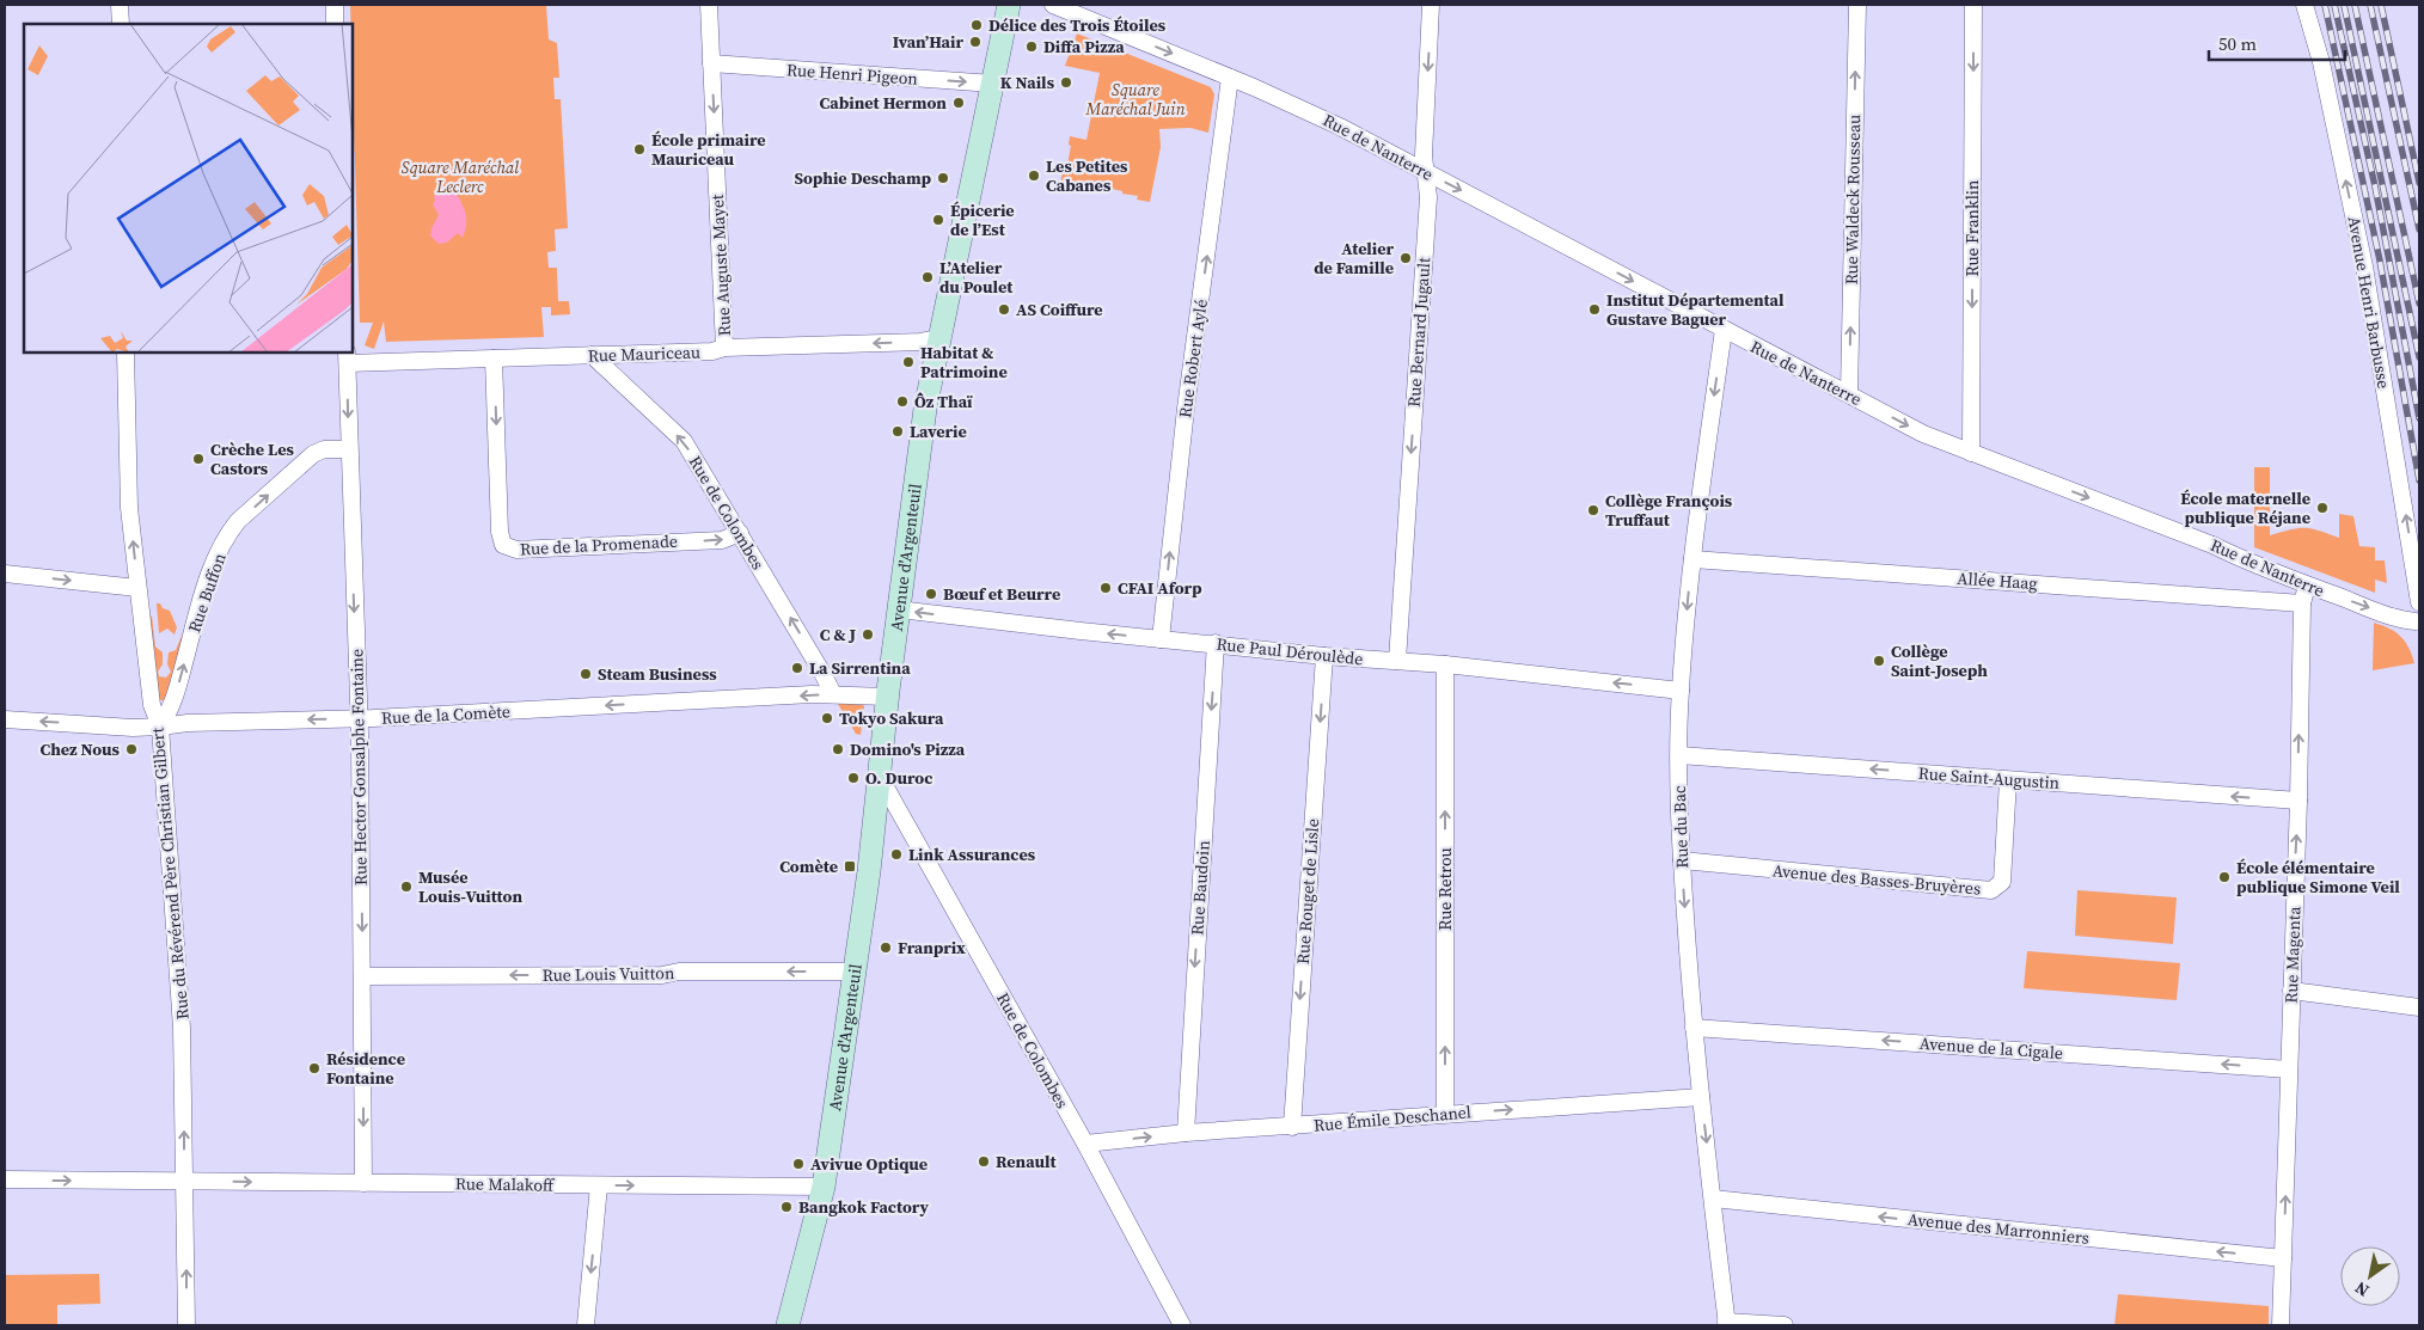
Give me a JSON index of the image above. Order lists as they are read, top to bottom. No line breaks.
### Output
{"streets":{"main road":["Avenue d'Argenteuil"],"street":["Rue Henri Pigeon","Rue de Nanterre","Rue Waldeck Rousseau","Rue Franklin","Rue Auguste Mayet","Avenue Henri Barbusse","Rue Bernard Jugault","Rue Mauriceau","Rue Robert Aylé","Rue de Colombes","Rue de la Promenade","Allée Haag","Rue Buffon","Rue Paul Déroulède","Rue de la Comète","Rue Hector Gonsalphe Fontaine","Rue Saint-Augustin","Rue du Bac","Rue du Révérend Père Christian Gilbert","Avenue des Basses-Bruyères","Rue Baudoin","Rue Retrou","Rue Rouget de Lisle","Rue Magenta","Rue Louis Vuitton","Avenue de la Cigale","Rue Émile Deschanel","Rue Malakoff","Avenue des Marronniers"]},"crossings":[["Rue Henri Pigeon","Rue Auguste Mayet"],["Rue Henri Pigeon","Avenue d'Argenteuil"],["Rue de Nanterre","Rue Waldeck Rousseau"],["Rue de Nanterre","Rue Franklin"],["Rue de Nanterre","Avenue Henri Barbusse"],["Rue de Nanterre","Rue Bernard Jugault"],["Rue de Nanterre","Rue Robert Aylé"],["Rue de Nanterre","Rue du Bac"],["Rue de Nanterre","Rue Magenta"],["Rue Auguste Mayet","Rue Mauriceau"],["Rue Bernard Jugault","Rue Paul Déroulède"],["Rue Mauriceau","Rue de Colombes"],["Rue Mauriceau","Rue de la Promenade"],["Rue Mauriceau","Avenue d'Argenteuil"],["Rue Mauriceau","Rue Hector Gonsalphe Fontaine"],["Rue Robert Aylé","Rue Paul Déroulède"],["Rue de Colombes","Rue de la Promenade"],["Rue de Colombes","Avenue d'Argenteuil"],["Rue de Colombes","Rue de la Comète"],["Rue de Colombes","Rue Émile Deschanel"],["Avenue d'Argenteuil","Rue Paul Déroulède"],["Avenue d'Argenteuil","Rue de la Comète"],["Avenue d'Argenteuil","Rue Louis Vuitton"],["Avenue d'Argenteuil","Rue Malakoff"],["Allée Haag","Rue du Bac"],["Allée Haag","Rue Magenta"],["Rue Buffon","Rue de la Comète"],["Rue Buffon","Rue Hector Gonsalphe Fontaine"],["Rue Buffon","Rue du Révérend Père Christian Gilbert"],["Rue Paul Déroulède","Rue du Bac"],["Rue Paul Déroulède","Rue Baudoin"],["Rue Paul Déroulède","Rue Retrou"],["Rue Paul Déroulède","Rue Rouget de Lisle"],["Rue de la Comète","Rue Hector Gonsalphe Fontaine"],["Rue de la Comète","Rue du Révérend Père Christian Gilbert"],["Rue Hector Gonsalphe Fontaine","Rue Louis Vuitton"],["Rue Hector Gonsalphe Fontaine","Rue Malakoff"],["Rue Saint-Augustin","Rue du Bac"],["Rue Saint-Augustin","Avenue des Basses-Bruyères"],["Rue Saint-Augustin","Rue Magenta"],["Rue du Bac","Avenue des Basses-Bruyères"],["Rue du Bac","Avenue de la Cigale"],["Rue du Bac","Rue Émile Deschanel"],["Rue du Bac","Avenue des Marronniers"],["Rue du Révérend Père Christian Gilbert","Rue Malakoff"],["Rue Baudoin","Rue Émile Deschanel"],["Rue Retrou","Rue Émile Deschanel"],["Rue Rouget de Lisle","Rue Émile Deschanel"],["Rue Magenta","Avenue de la Cigale"],["Rue Magenta","Avenue des Marronniers"]],"one_way":["Rue Henri Pigeon","Rue de Nanterre","Rue Waldeck Rousseau","Rue Franklin","Rue Auguste Mayet","Avenue Henri Barbusse","Rue Bernard Jugault","Rue Mauriceau","Rue Robert Aylé","Rue de Colombes","Rue Buffon","Rue Paul Déroulède","Rue de la Comète","Rue Hector Gonsalphe Fontaine","Rue Saint-Augustin","Rue du Bac","Rue du Révérend Père Christian Gilbert","Rue Baudoin","Rue Retrou","Rue Rouget de Lisle","Rue Magenta","Rue Louis Vuitton","Avenue de la Cigale","Rue Émile Deschanel","Rue Malakoff","Avenue des Marronniers"],"parks":["Square Maréchal Juin","Square Maréchal Leclerc"],"places":{"other":["Délice des Trois Étoiles","Ivan’Hair","Diffa Pizza","K Nails","Cabinet Hermon","École primaire Mauriceau","Les Petites Cabanes","Sophie Deschamp","Épicerie de l’Est","Atelier de Famille","L’Atelier du Poulet","AS Coiffure","Institut Départemental Gustave Baguer","Habitat & Patrimoine","Ôz Thaï","Laverie","Crèche Les Castors","École maternelle publique Réjane","Collège François Truffaut","CFAI Aforp","Bœuf et Beurre","C & J","Collège Saint-Joseph","La Sirrentina","Steam Business","Tokyo Sakura","Chez Nous","Domino's Pizza","O. Duroc","Link Assurances","École élémentaire publique Simone Veil","Musée Louis-Vuitton","Franprix","Résidence Fontaine","Renault","Avivue Optique","Bangkok Factory"],"transit":["Comète"]},"scale_bar":"50 m","north":"bottom left"}
